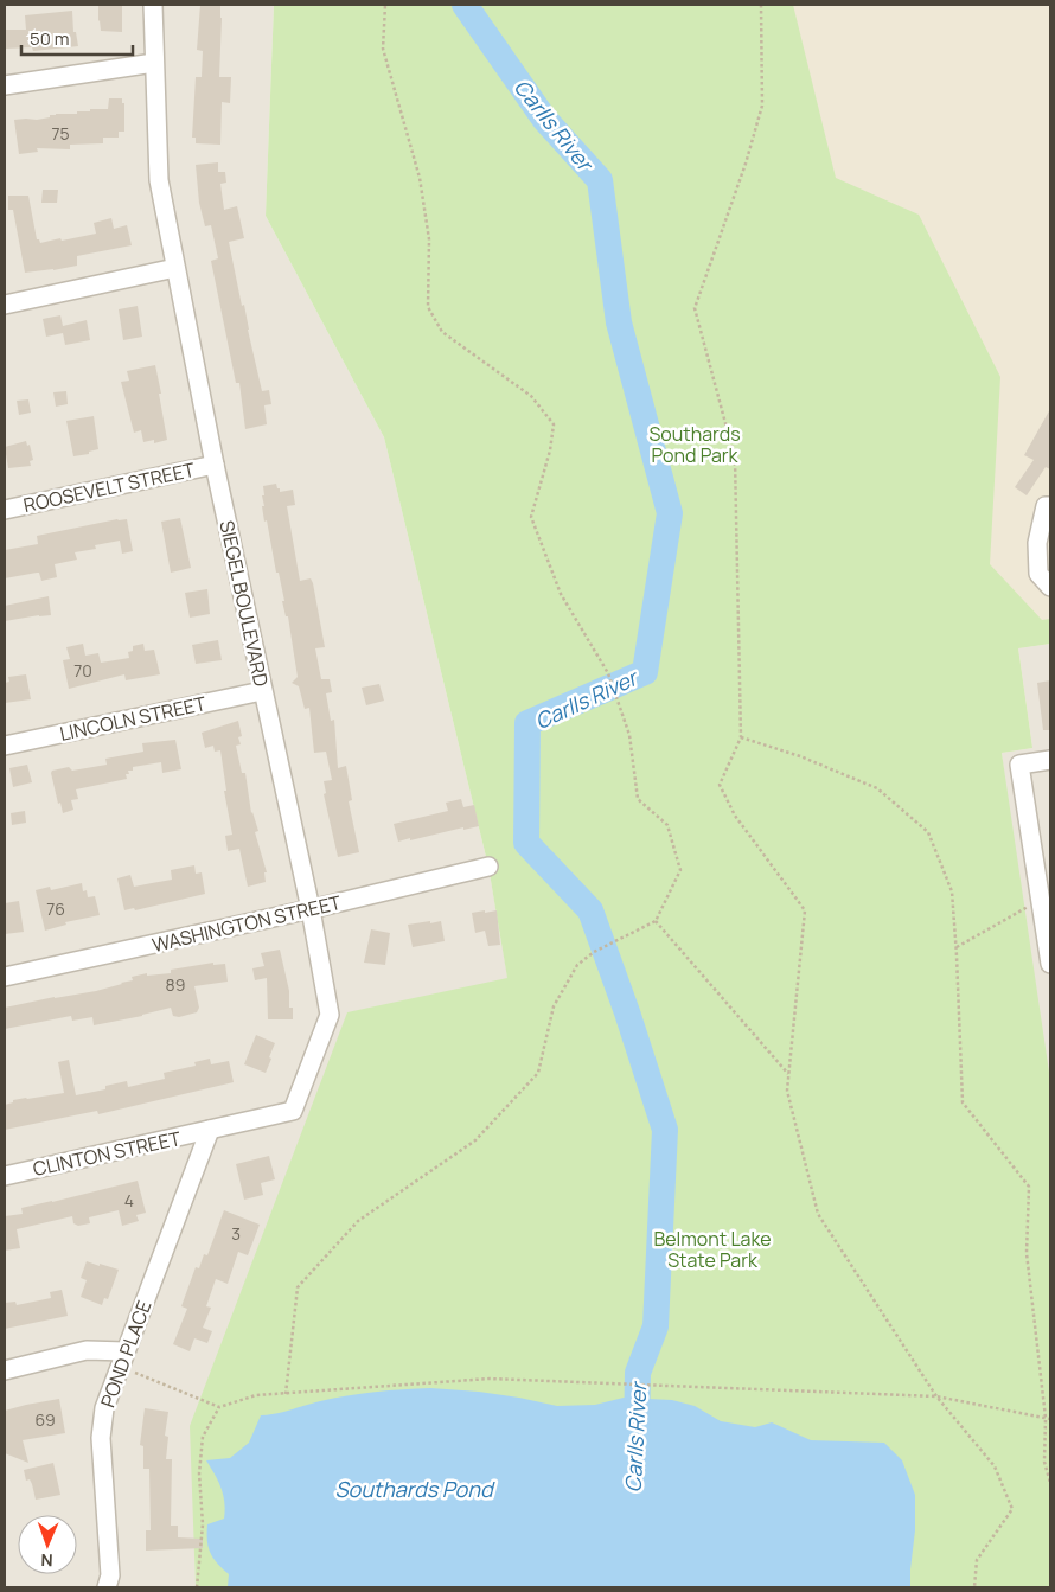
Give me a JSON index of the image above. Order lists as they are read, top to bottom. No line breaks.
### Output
{"streets":{"street":["ROOSEVELT STREET","SIEGEL BOULEVARD","LINCOLN STREET","WASHINGTON STREET","CLINTON STREET","POND PLACE"]},"crossings":[["ROOSEVELT STREET","SIEGEL BOULEVARD"],["SIEGEL BOULEVARD","LINCOLN STREET"],["SIEGEL BOULEVARD","WASHINGTON STREET"],["SIEGEL BOULEVARD","CLINTON STREET"],["SIEGEL BOULEVARD","POND PLACE"],["CLINTON STREET","POND PLACE"]],"water":["Carlls River","Southards Pond"],"parks":["Southards Pond Park","Belmont Lake State Park"],"house_numbers":["75","70","76","89","4","3","69"],"scale_bar":"50 m","north":"bottom"}
